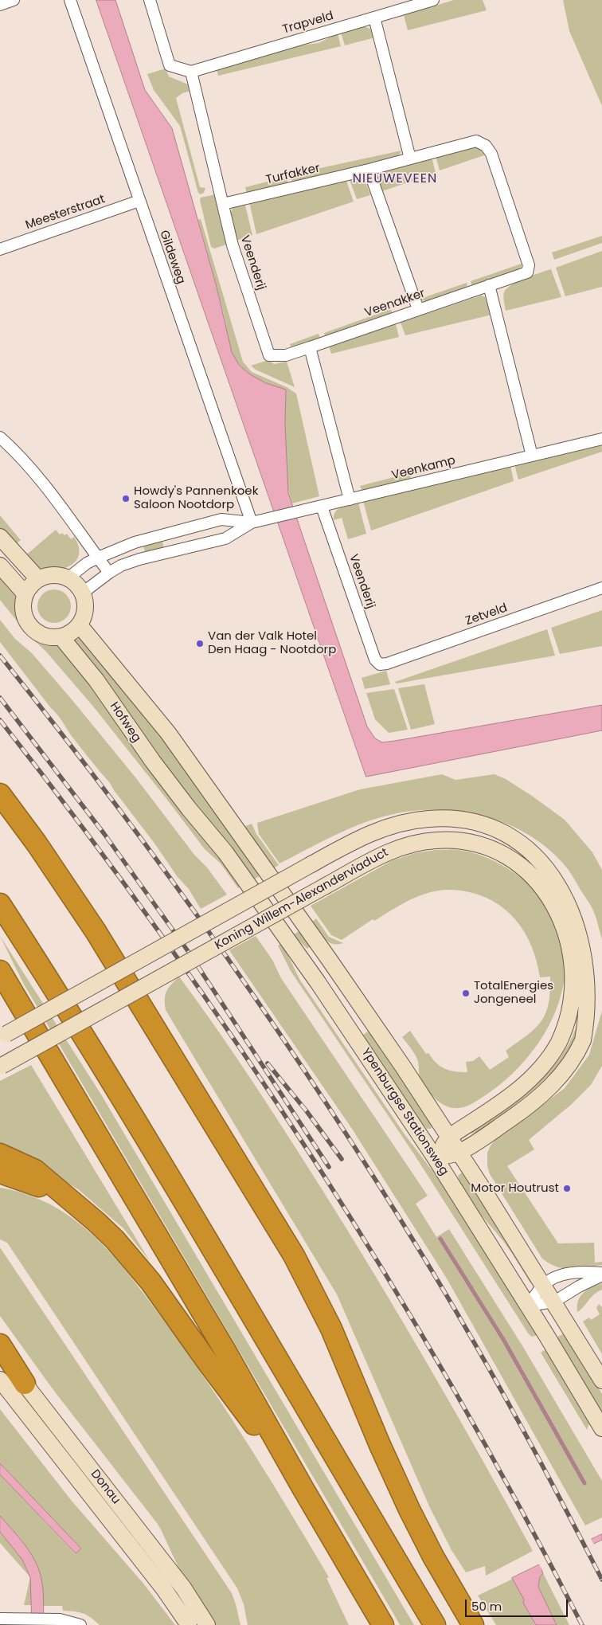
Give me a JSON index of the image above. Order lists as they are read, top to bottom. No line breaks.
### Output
{"streets":{"main road":["Hofweg","Koning Willem-Alexanderviaduct","Ypenburgse Stationsweg","Donau"],"street":["Trapveld","Turfakker","Meesterstraat","Gildeweg","Veenderij","Veenakker","Veenkamp","Zetveld"]},"crossings":[["Trapveld","Veenderij"],["Turfakker","Veenderij"],["Turfakker","Veenakker"],["Meesterstraat","Gildeweg"],["Gildeweg","Veenkamp"],["Veenderij","Veenakker"],["Veenderij","Veenkamp"],["Veenderij","Zetveld"],["Veenkamp","Hofweg"],["Hofweg","Ypenburgse Stationsweg"],["Koning Willem-Alexanderviaduct","Ypenburgse Stationsweg"]],"districts":["NIEUWEVEEN"],"places":["Howdy's Pannenkoek Saloon Nootdorp","Van der Valk Hotel Den Haag - Nootdorp","TotalEnergies Jongeneel","Motor Houtrust"],"scale_bar":"50 m"}
